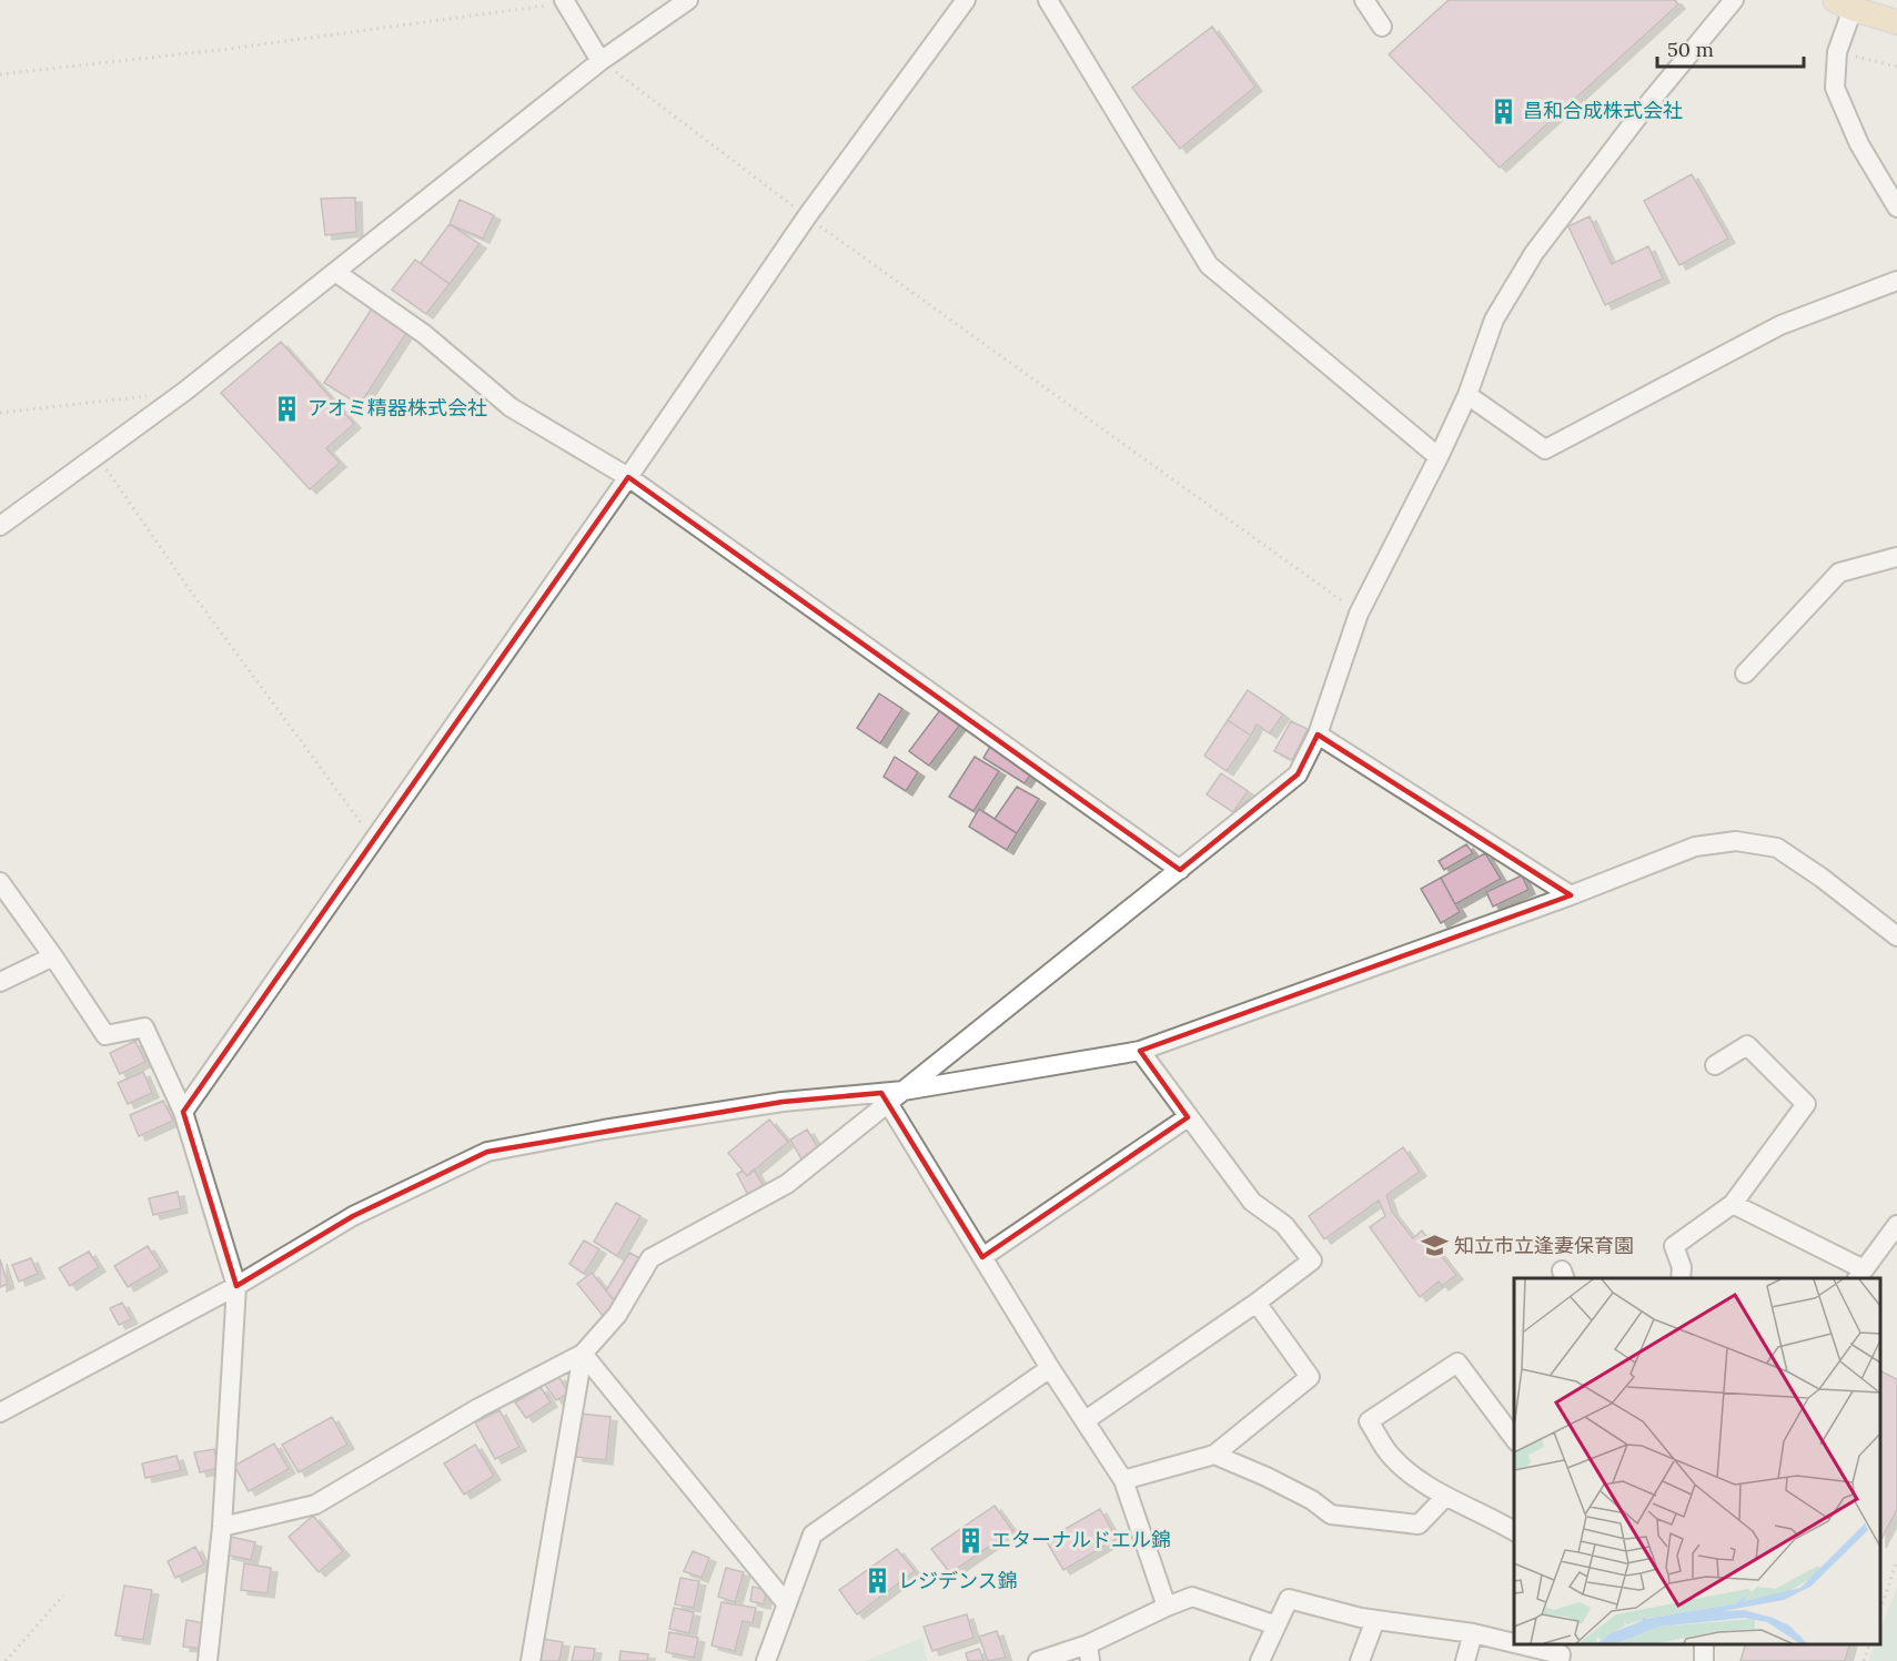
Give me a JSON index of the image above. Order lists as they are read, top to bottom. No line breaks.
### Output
{"places":{"building":["昌和合成株式会社","アオミ精器株式会社","エターナルドエル錦","レジデンス錦"],"school or university":["知立市立逢妻保育園"]},"scale_bar":"50 m"}
